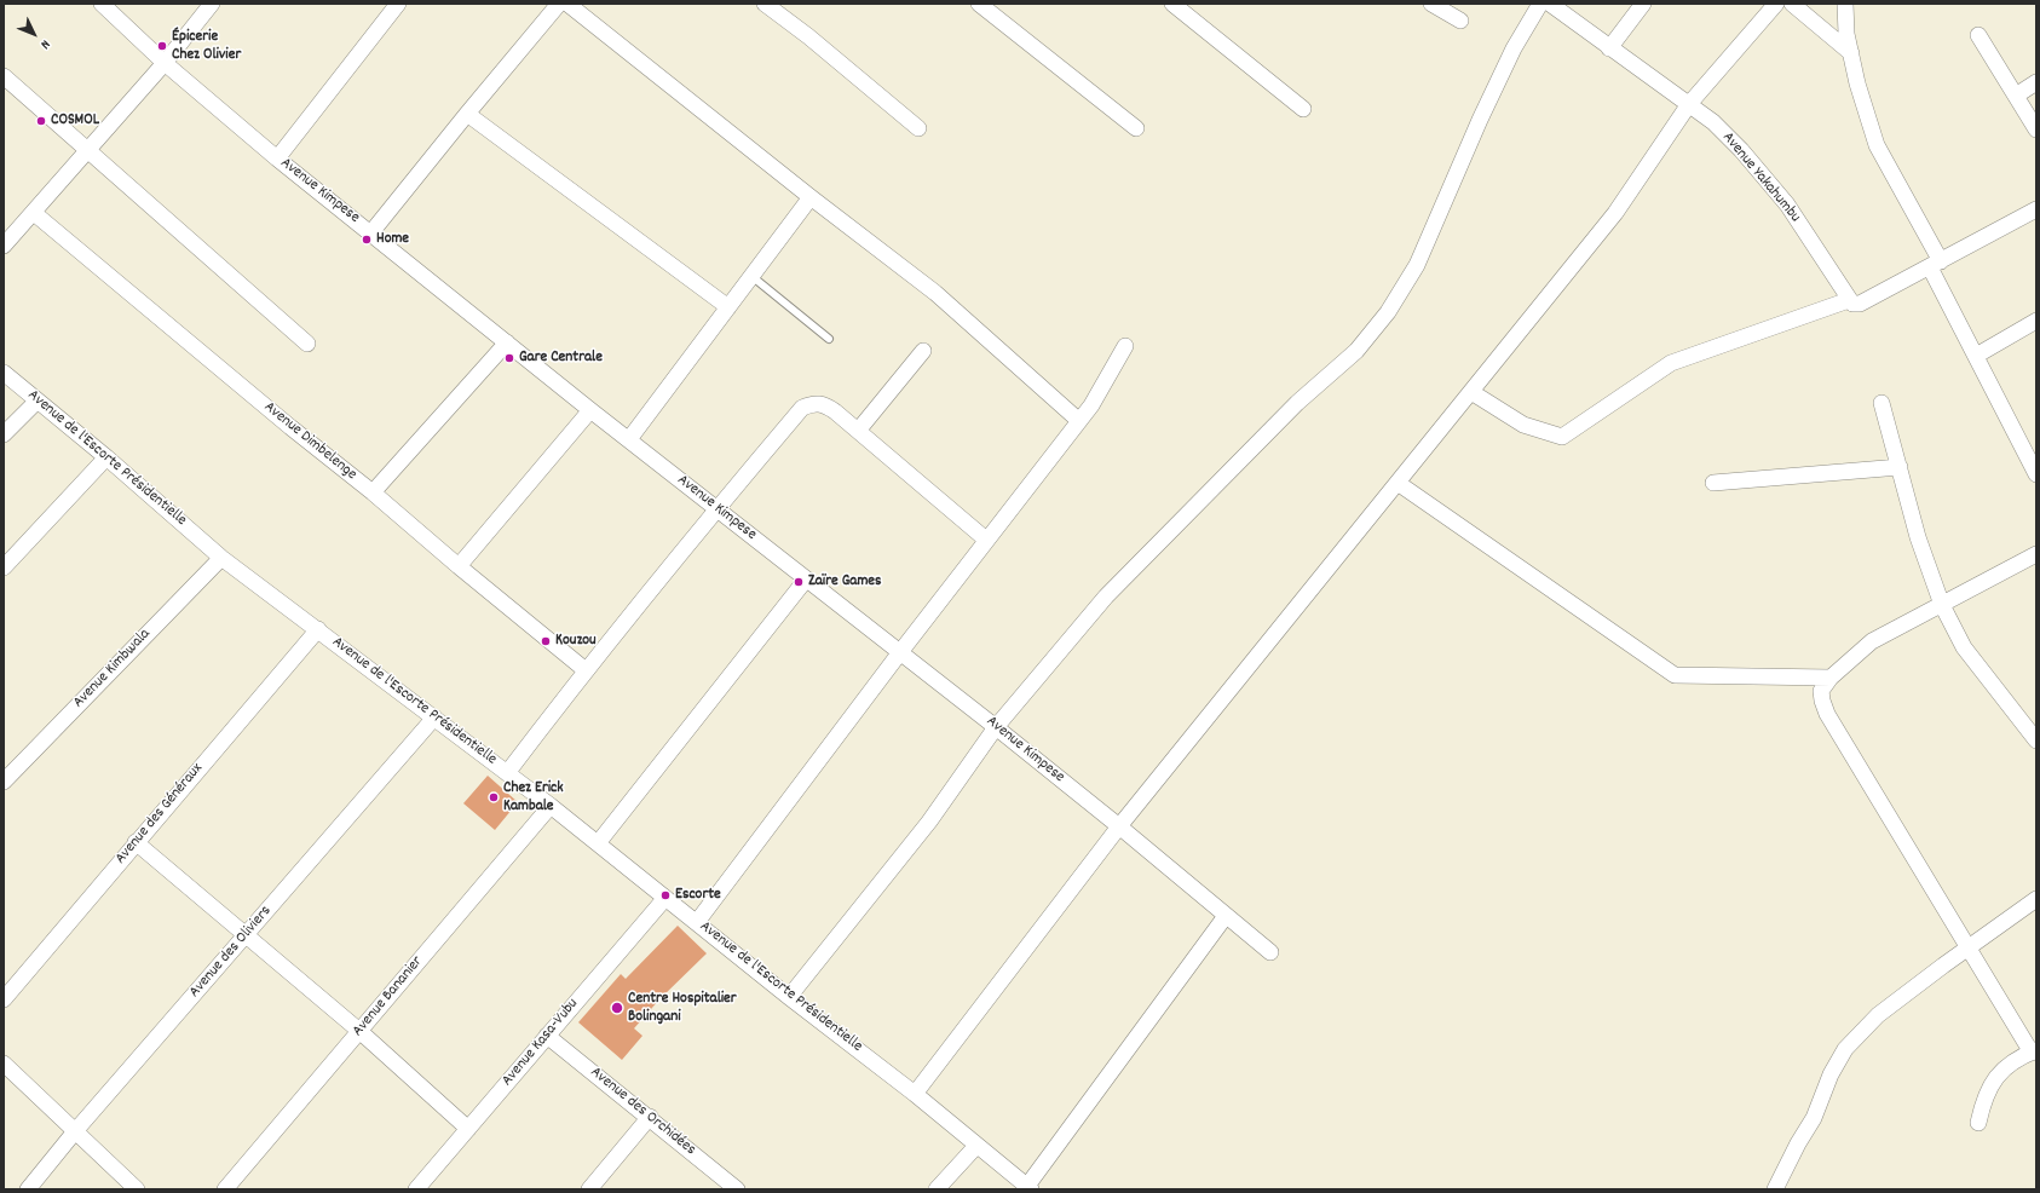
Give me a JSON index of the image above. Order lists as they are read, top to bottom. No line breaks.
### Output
{"streets":{"street":["Avenue Yakahumbu","Avenue Kimpese","Avenue Dimbelenge","Avenue de l'Escorte Présidentielle","Avenue Kimbwala","Avenue des Généraux","Avenue des Oliviers","Avenue Bananier","Avenue Kasa-Vubu","Avenue des Orchidées"]},"crossings":[["Avenue de l'Escorte Présidentielle","Avenue Kimbwala"],["Avenue de l'Escorte Présidentielle","Avenue des Généraux"],["Avenue de l'Escorte Présidentielle","Avenue des Oliviers"],["Avenue de l'Escorte Présidentielle","Avenue Bananier"],["Avenue de l'Escorte Présidentielle","Avenue Kasa-Vubu"],["Avenue Kasa-Vubu","Avenue des Orchidées"]],"places":["Épicerie Chez Olivier","COSMOL","Home","Gare Centrale","Zaïre Games","Kouzou","Chez Erick Kambale","Escorte","Centre Hospitalier Bolingani"],"north":"bottom right"}
